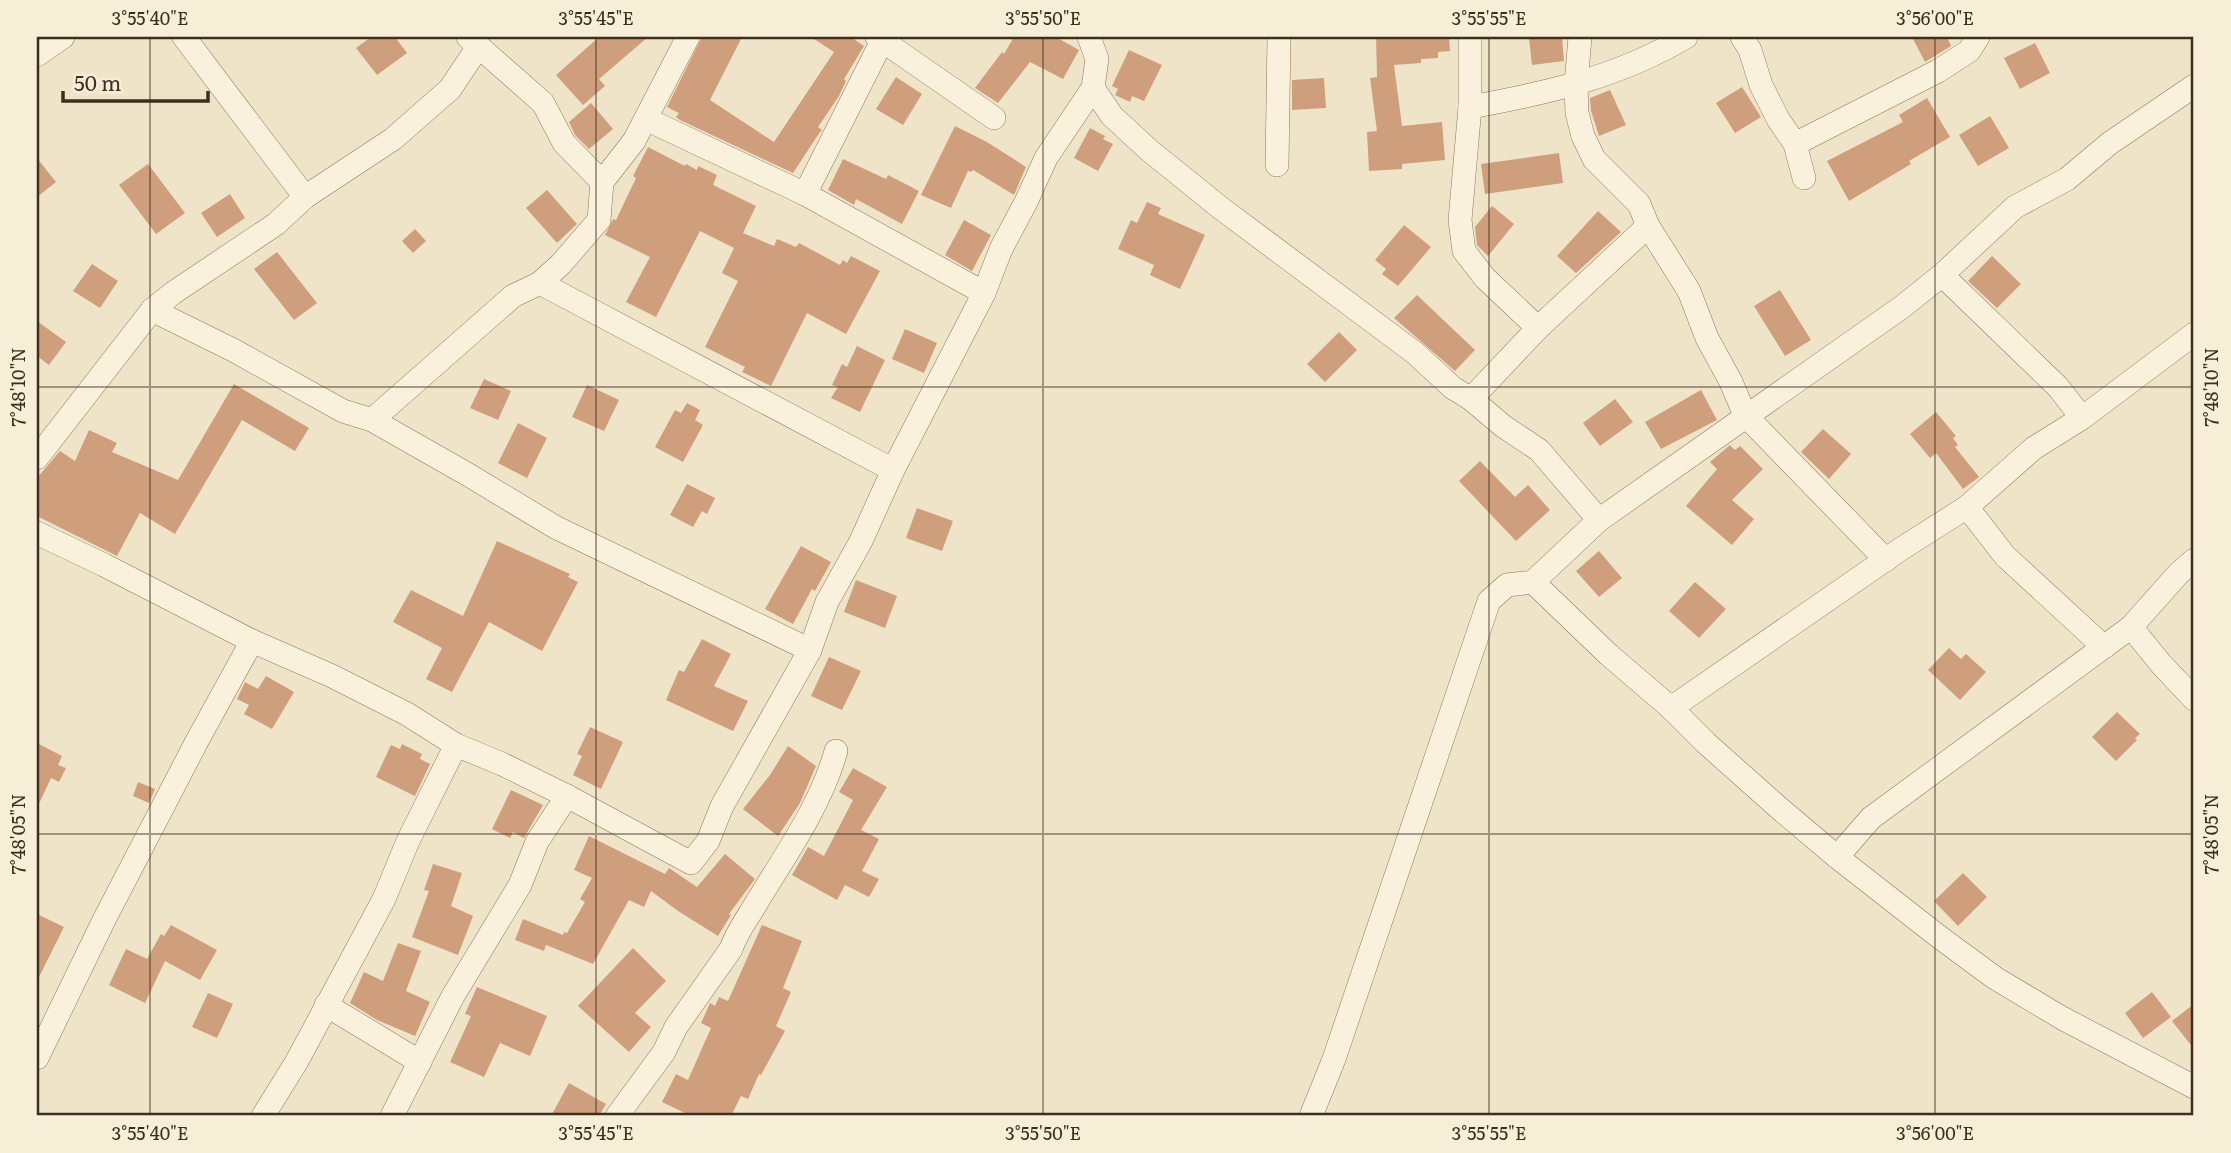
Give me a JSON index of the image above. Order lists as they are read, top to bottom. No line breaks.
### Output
{"scale_bar":"50 m","coordinates":["3°55'40\"E","3°55'45\"E","3°55'50\"E","3°55'55\"E","3°56'00\"E","7°48'10\"N","7°48'05\"N"]}
